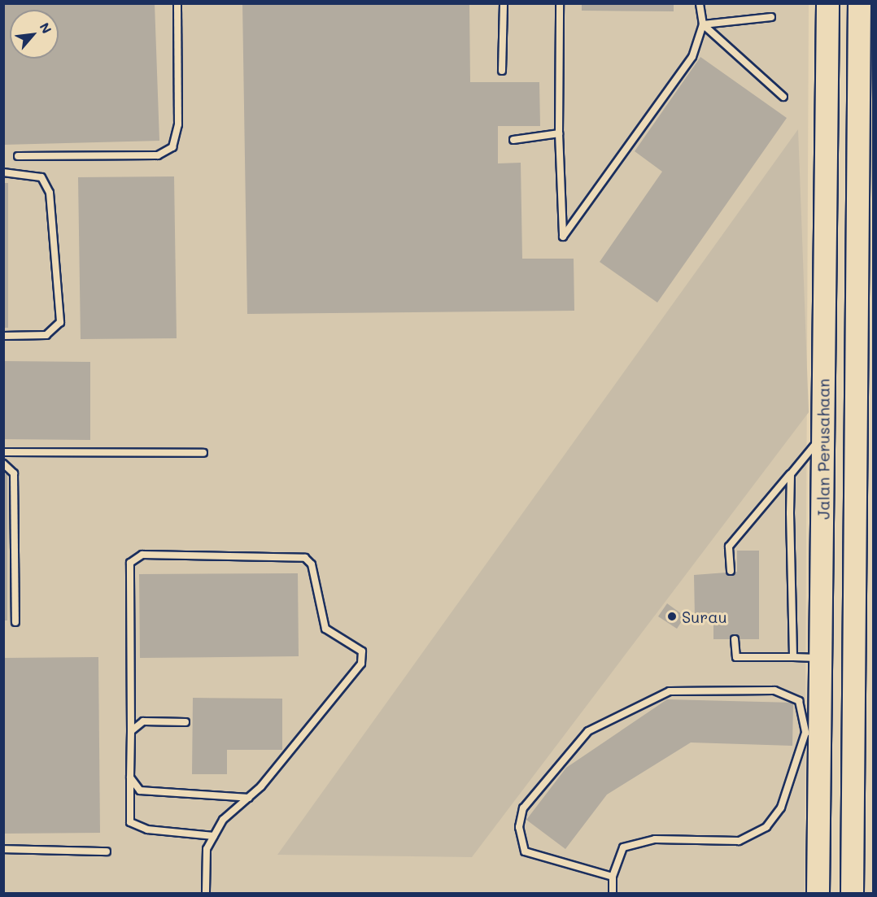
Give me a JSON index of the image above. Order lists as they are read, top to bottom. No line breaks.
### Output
{"streets":{"main road":["Jalan Perusahaan"]},"places":["Surau"],"north":"top right"}
